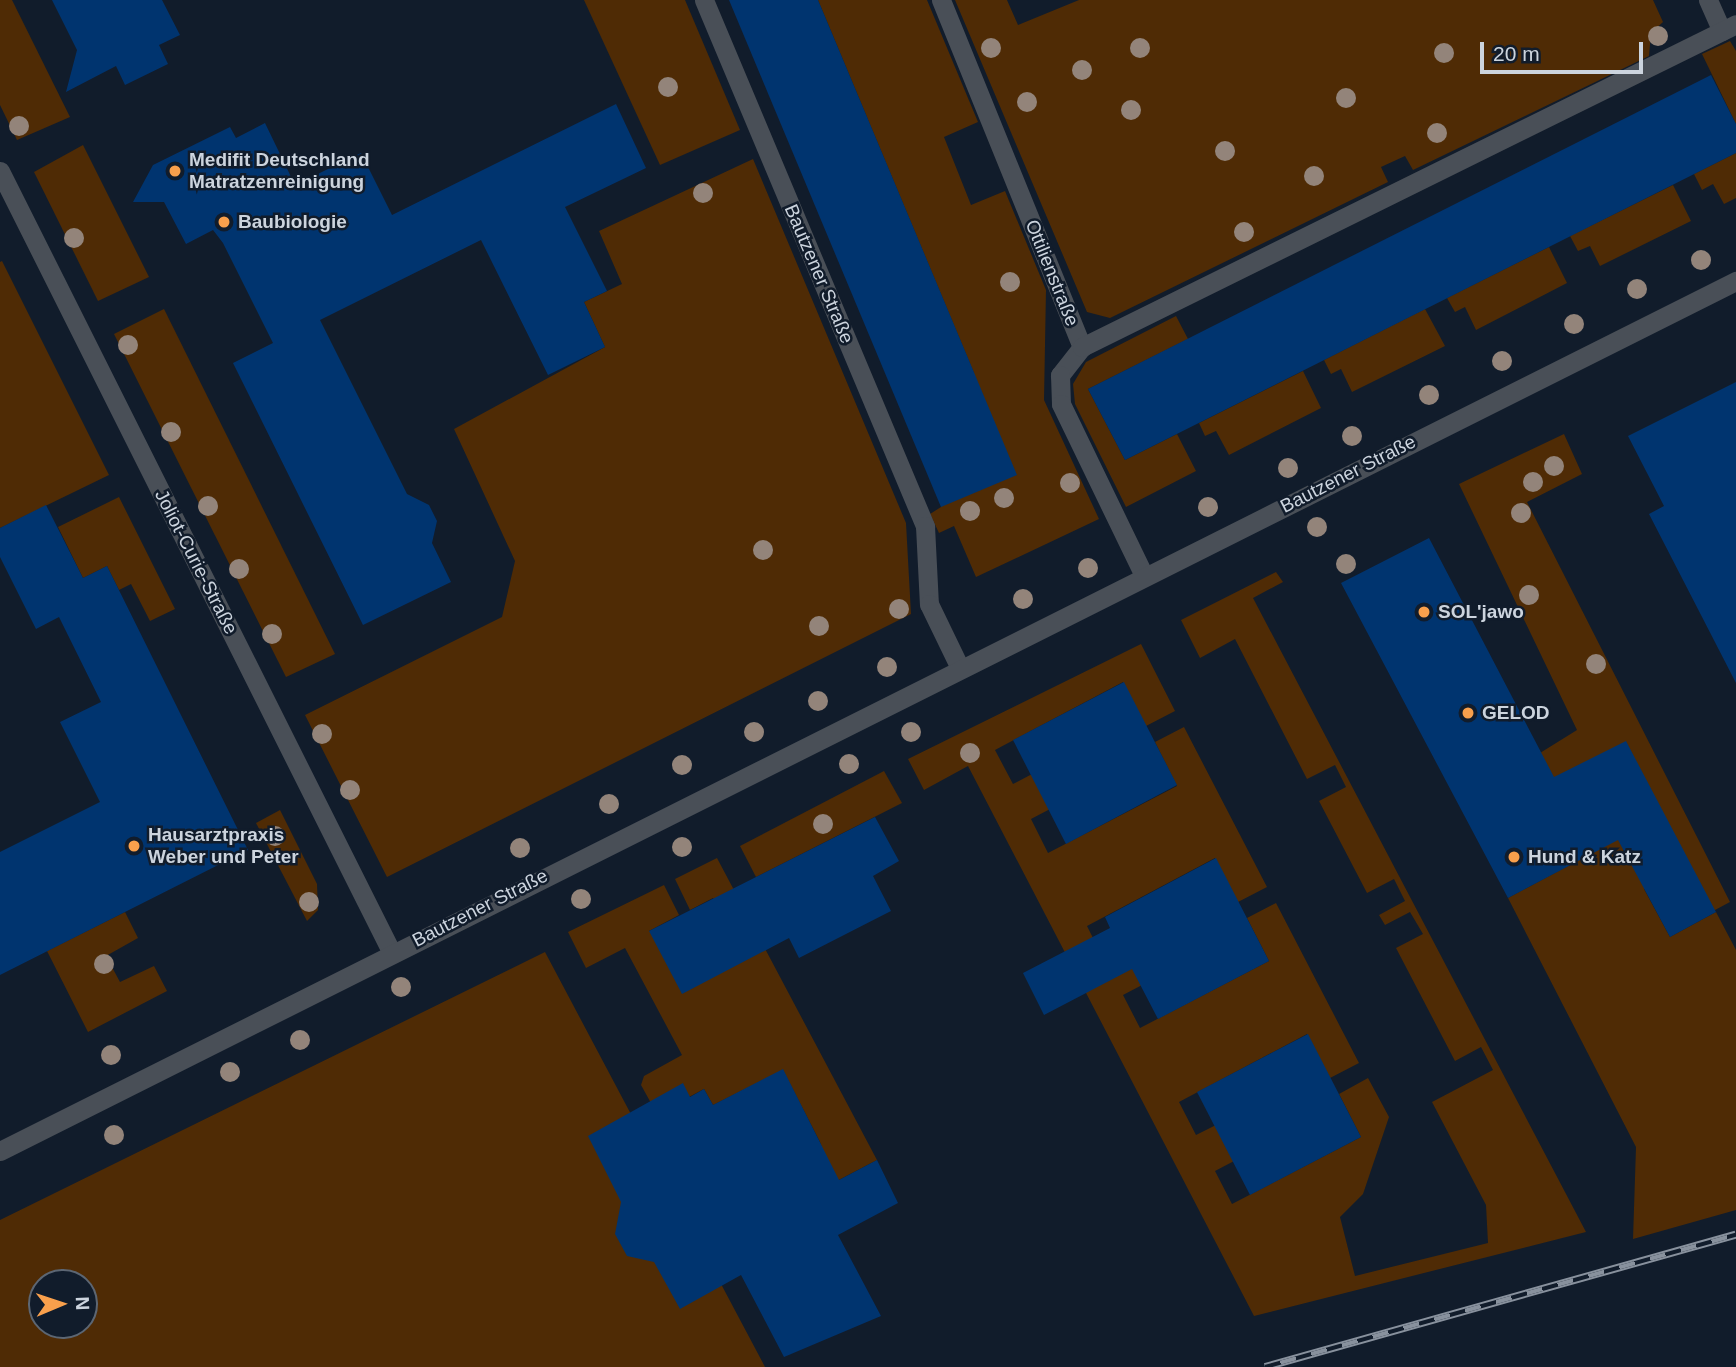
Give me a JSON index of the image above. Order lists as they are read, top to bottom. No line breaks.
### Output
{"streets":{"street":["Ottilienstraße","Bautzener Straße","Joliot-Curie-Straße"]},"crossings":[["Ottilienstraße","Bautzener Straße"],["Bautzener Straße","Joliot-Curie-Straße"]],"places":["Medifit Deutschland Matratzenreinigung","Baubiologie","SOL'jawo","GELOD","Hausarztpraxis Weber und Peter","Hund & Katz"],"scale_bar":"20 m","north":"right"}
